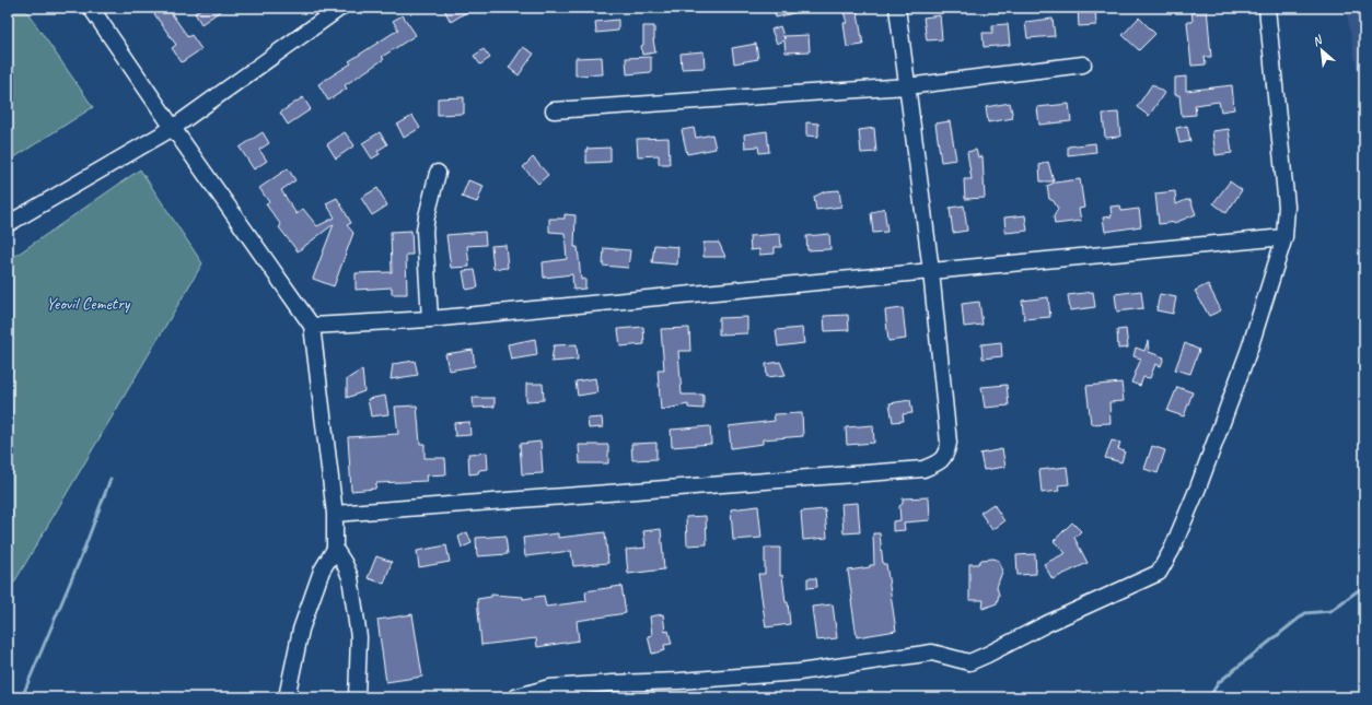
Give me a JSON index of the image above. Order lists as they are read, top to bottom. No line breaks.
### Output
{"parks":["Yeovil Cemetry"],"north":"top left"}
